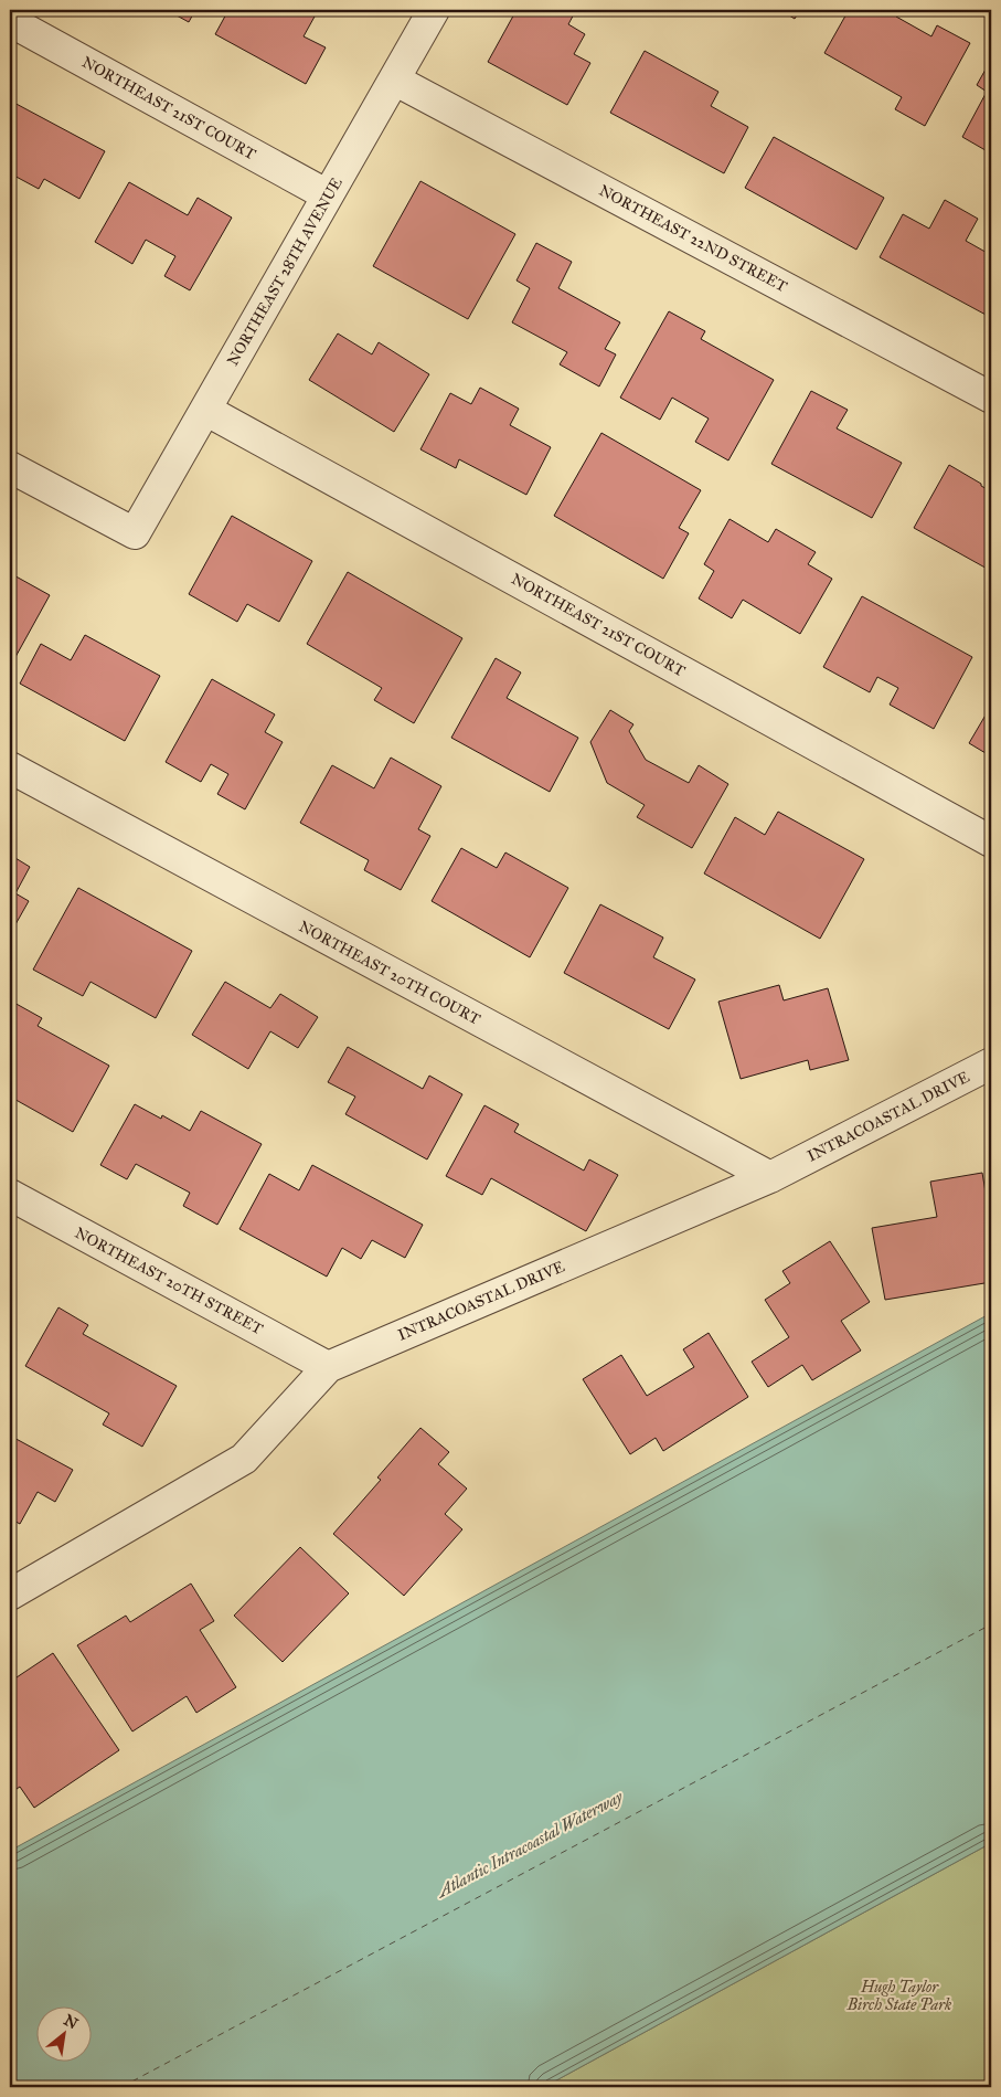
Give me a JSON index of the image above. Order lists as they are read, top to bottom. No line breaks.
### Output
{"streets":{"street":["NORTHEAST 21ST COURT","NORTHEAST 22ND STREET","NORTHEAST 28TH AVENUE","NORTHEAST 20TH COURT","INTRACOASTAL DRIVE","NORTHEAST 20TH STREET"]},"crossings":[["NORTHEAST 21ST COURT","NORTHEAST 28TH AVENUE"],["NORTHEAST 22ND STREET","NORTHEAST 28TH AVENUE"],["NORTHEAST 20TH COURT","INTRACOASTAL DRIVE"],["INTRACOASTAL DRIVE","NORTHEAST 20TH STREET"]],"water":["Atlantic Intracoastal Waterway"],"parks":["Hugh Taylor Birch State Park"],"north":"top right"}
